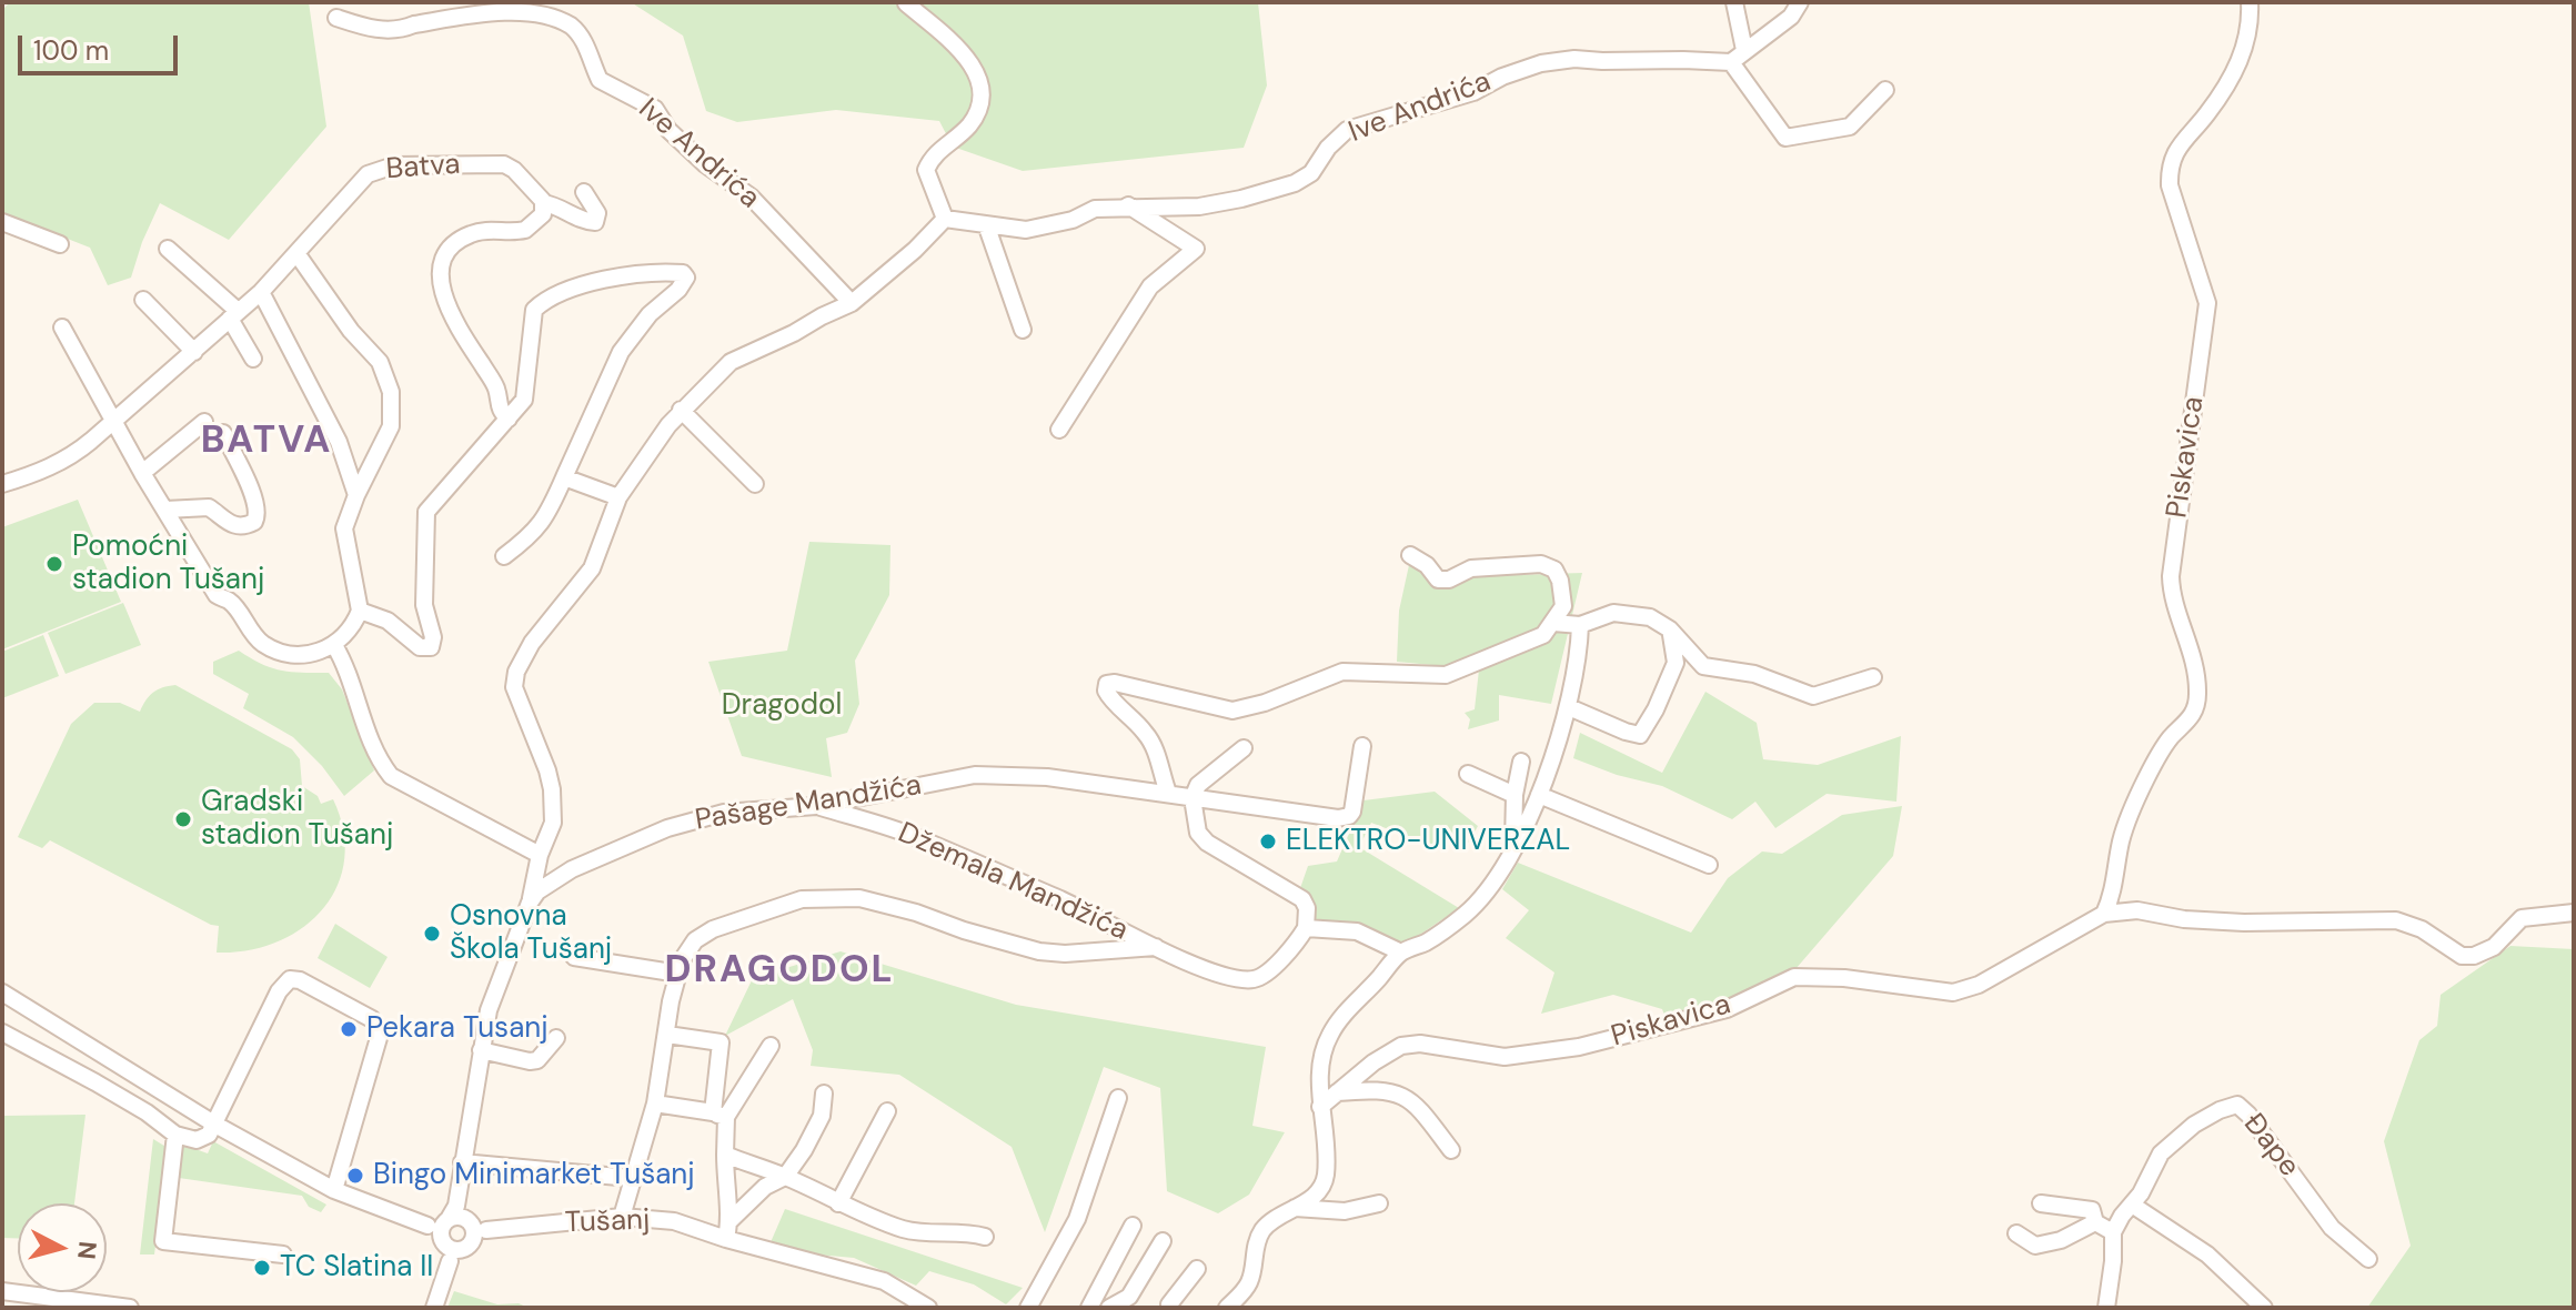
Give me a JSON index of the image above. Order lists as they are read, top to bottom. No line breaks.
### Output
{"streets":{"street":["Ive Andrića","Batva","Piskavica","Pašage Mandžića","Džemala Mandžića","Đape","Tušanj"]},"crossings":[["Pašage Mandžića","Džemala Mandžića"],["Pašage Mandžića","Tušanj"]],"districts":["BATVA","DRAGODOL"],"parks":["Dragodol"],"places":["Pomoćni stadion Tušanj","Gradski stadion Tušanj","ELEKTRO-UNIVERZAL","Osnovna Škola Tušanj","Pekara Tusanj","Bingo Minimarket Tušanj","TC Slatina II"],"scale_bar":"100 m","north":"right"}
